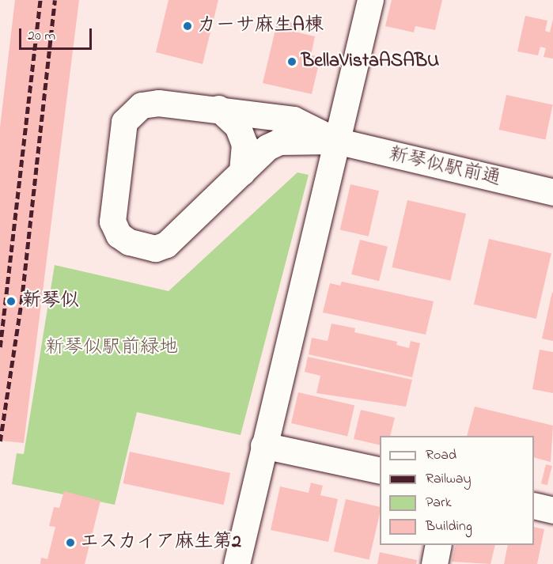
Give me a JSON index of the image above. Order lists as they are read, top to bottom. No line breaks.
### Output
{"streets":{"street":["新琴似駅前通"]},"parks":["新琴似駅前緑地"],"places":["カーサ麻生A棟","BellaVistaASABU","新琴似","エスカイア麻生第2"],"legend":["Road","Railway","Park","Building"],"scale_bar":"20 m"}
